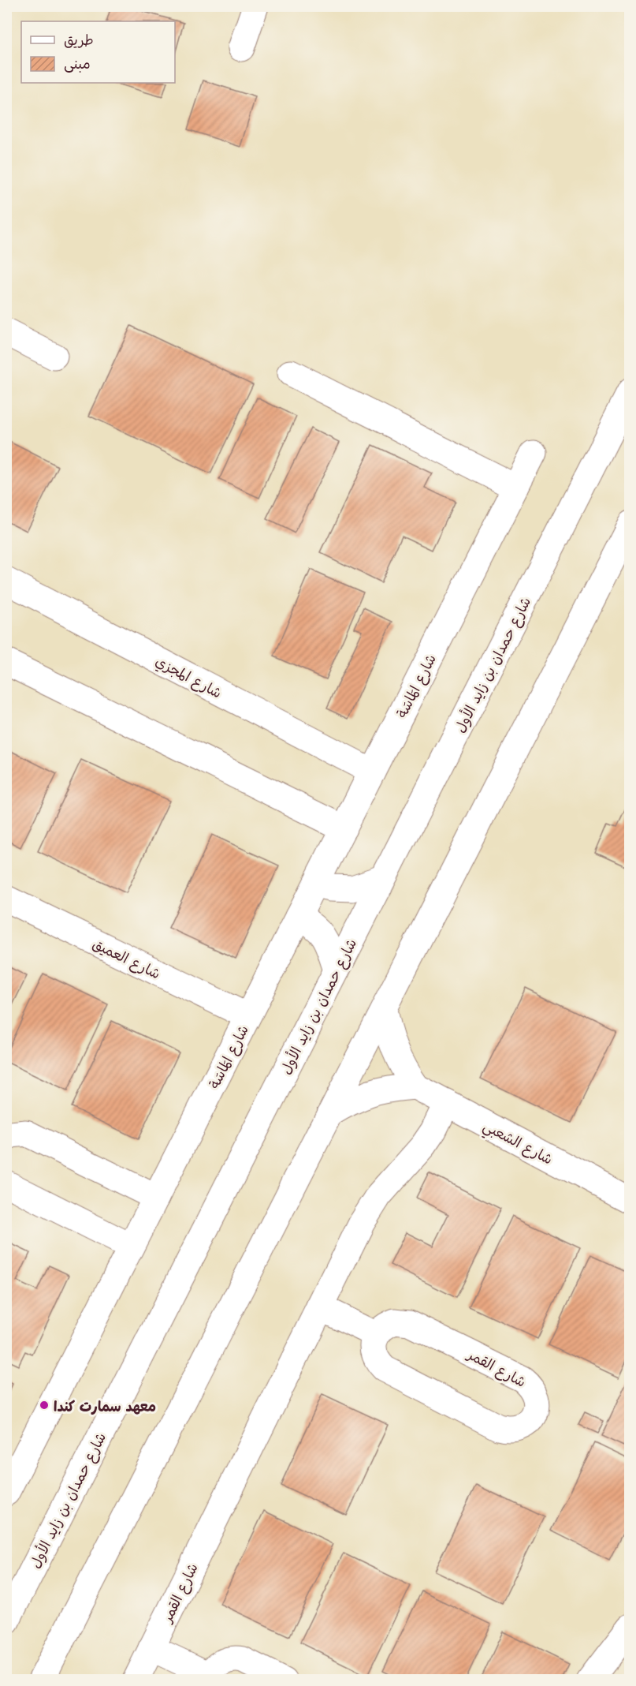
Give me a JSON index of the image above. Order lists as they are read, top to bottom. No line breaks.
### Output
{"streets":{"street":["شارع حمدان بن زايد الأول","شارع المجزي","شارع المَاسَة","شارع العميق","شارع الشعبي","شارع القمر"]},"crossings":[["شارع المجزي","شارع المَاسَة"],["شارع المَاسَة","شارع العميق"],["شارع الشعبي","شارع القمر"]],"places":["معهد سمارت كندا"],"legend":["طريق","مبنى"]}
